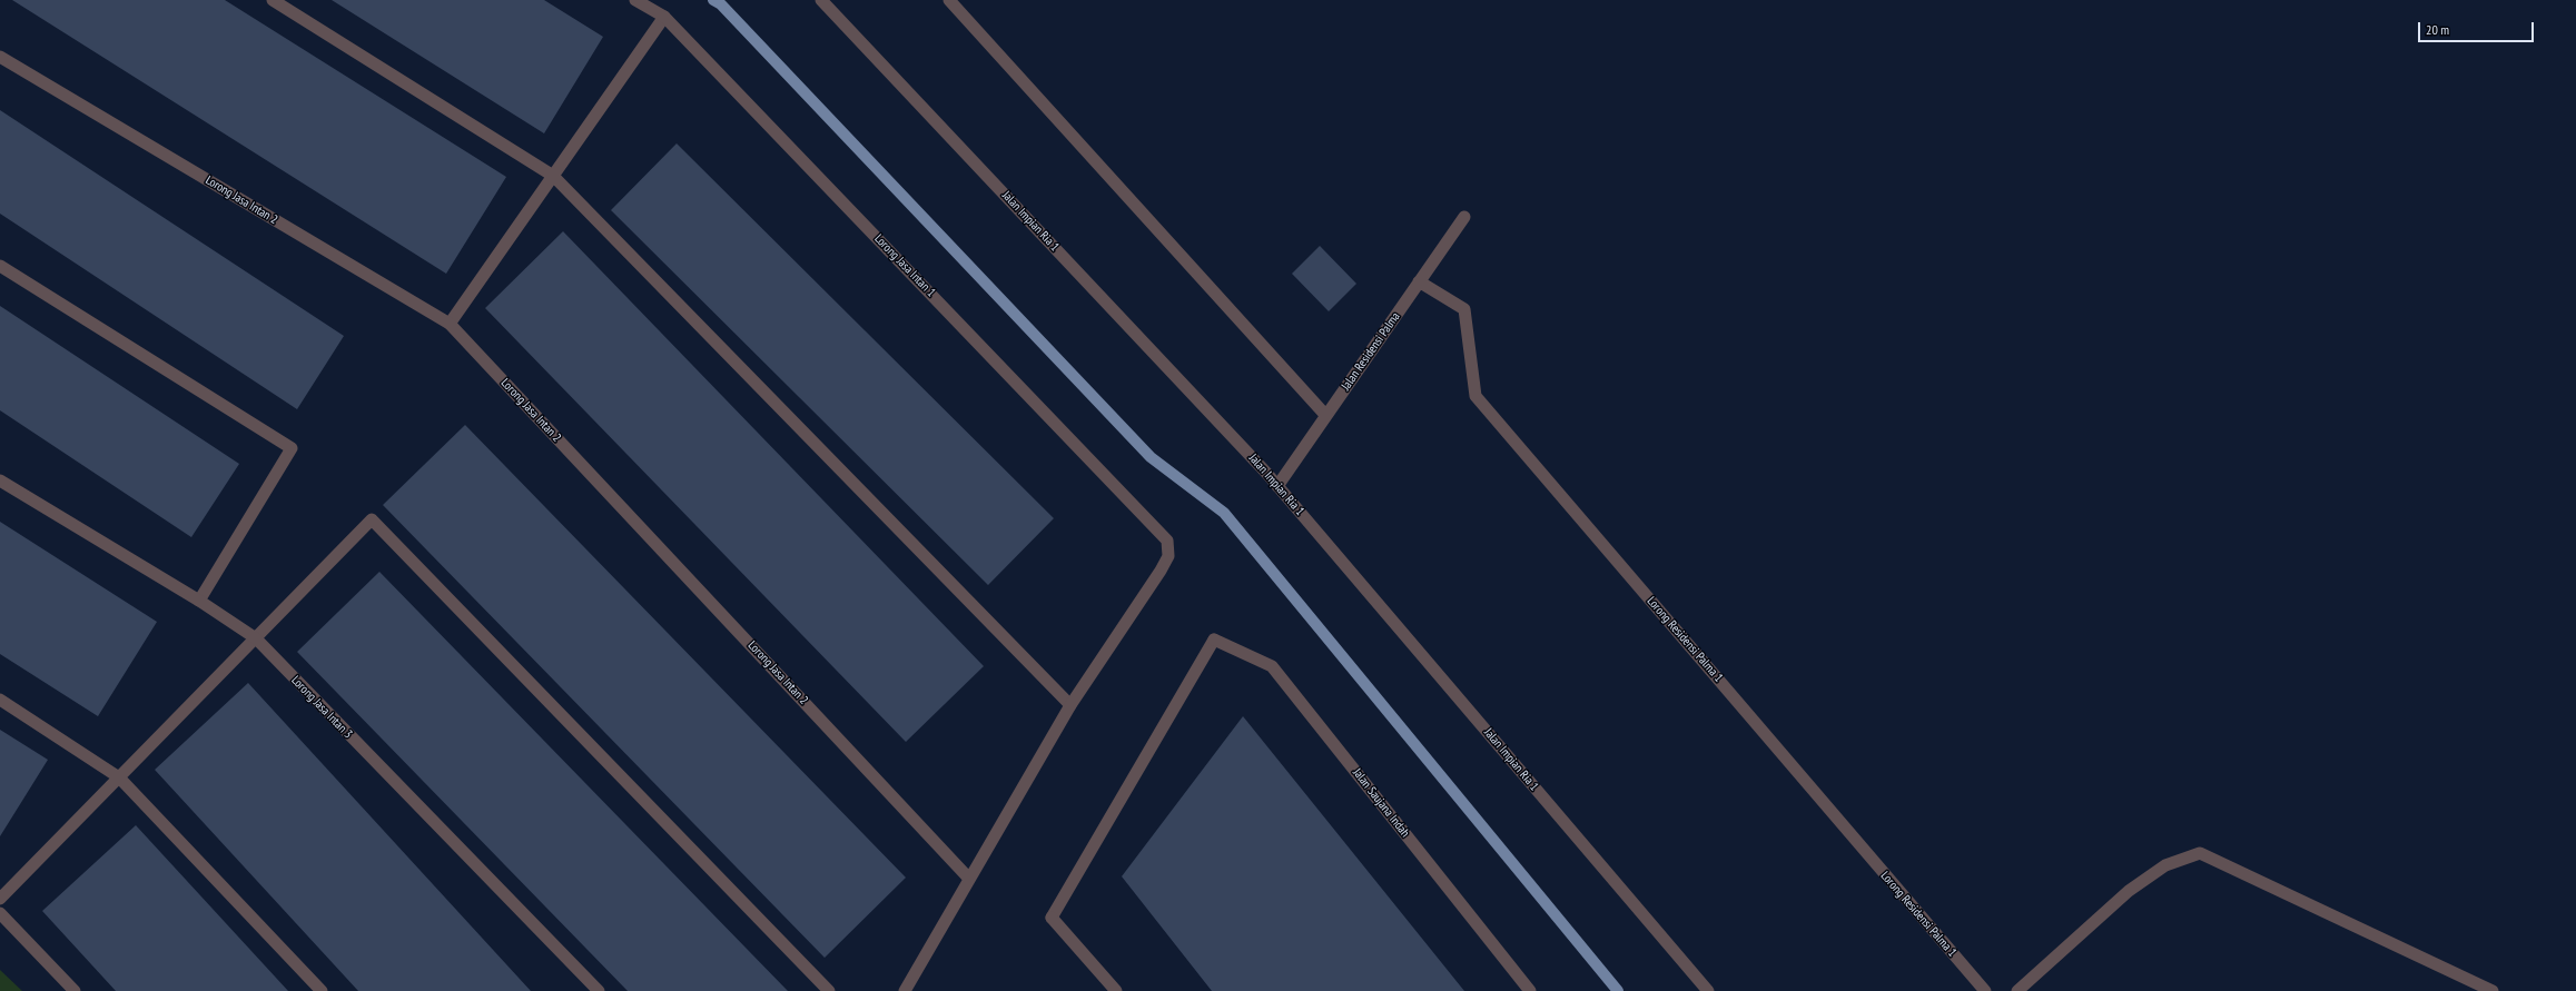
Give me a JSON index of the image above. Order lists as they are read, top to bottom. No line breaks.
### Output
{"streets":{"street":["Lorong Jasa Intan 2","Jalan Impian Ria 1","Lorong Jasa Intan 1","Jalan Residensi Palma","Lorong Residensi Palma 1","Lorong Jasa Intan 3","Jalan Saujana Indah"]},"crossings":[["Jalan Impian Ria 1","Jalan Residensi Palma"],["Jalan Residensi Palma","Lorong Residensi Palma 1"]],"scale_bar":"20 m"}
